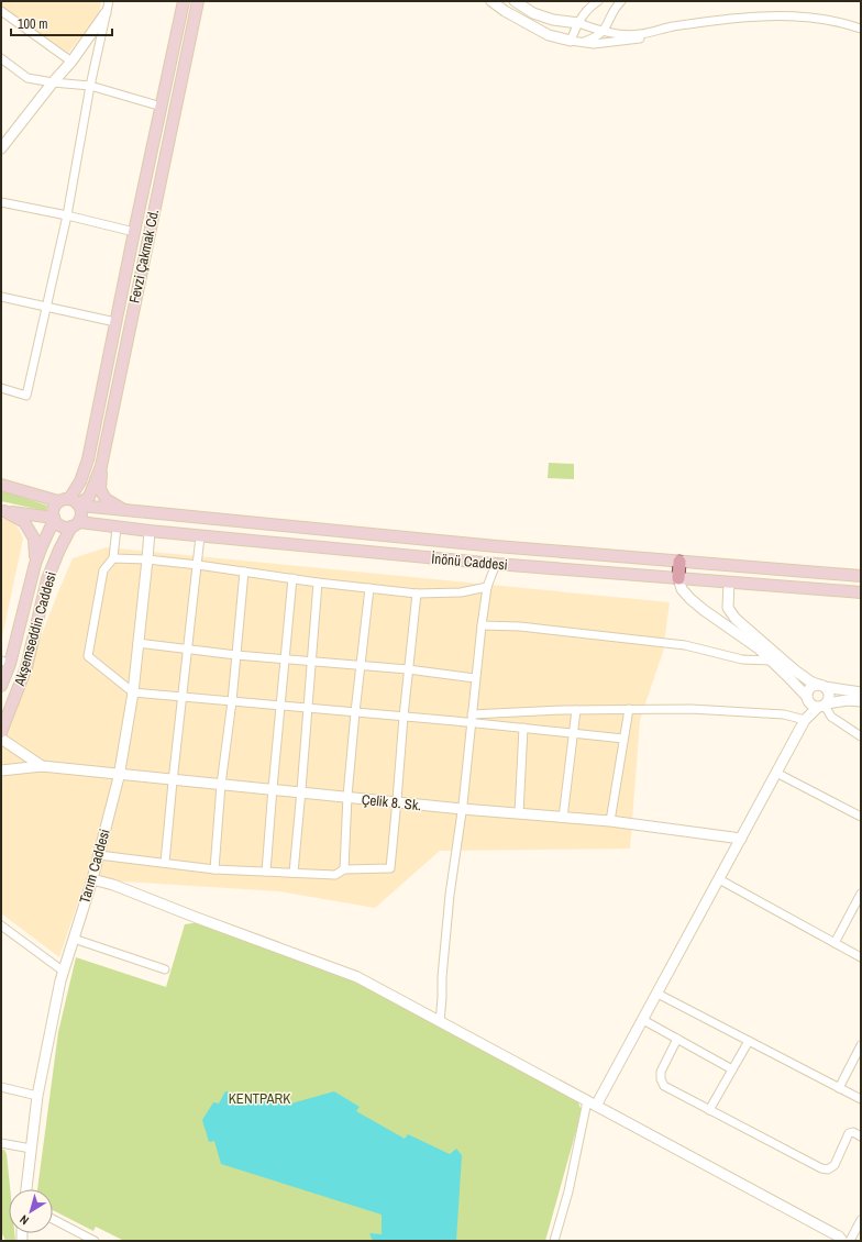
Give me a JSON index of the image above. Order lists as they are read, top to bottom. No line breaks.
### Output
{"streets":{"main road":["Fevzi Çakmak Cd.","İnönü Caddesi","Akşemseddin Caddesi"],"street":["Çelik 8. Sk.","Tarım Caddesi"]},"crossings":[["Fevzi Çakmak Cd.","İnönü Caddesi"],["Fevzi Çakmak Cd.","Akşemseddin Caddesi"],["İnönü Caddesi","Akşemseddin Caddesi"],["İnönü Caddesi","Tarım Caddesi"],["Çelik 8. Sk.","Tarım Caddesi"]],"parks":["KENTPARK"],"scale_bar":"100 m","north":"bottom left"}
